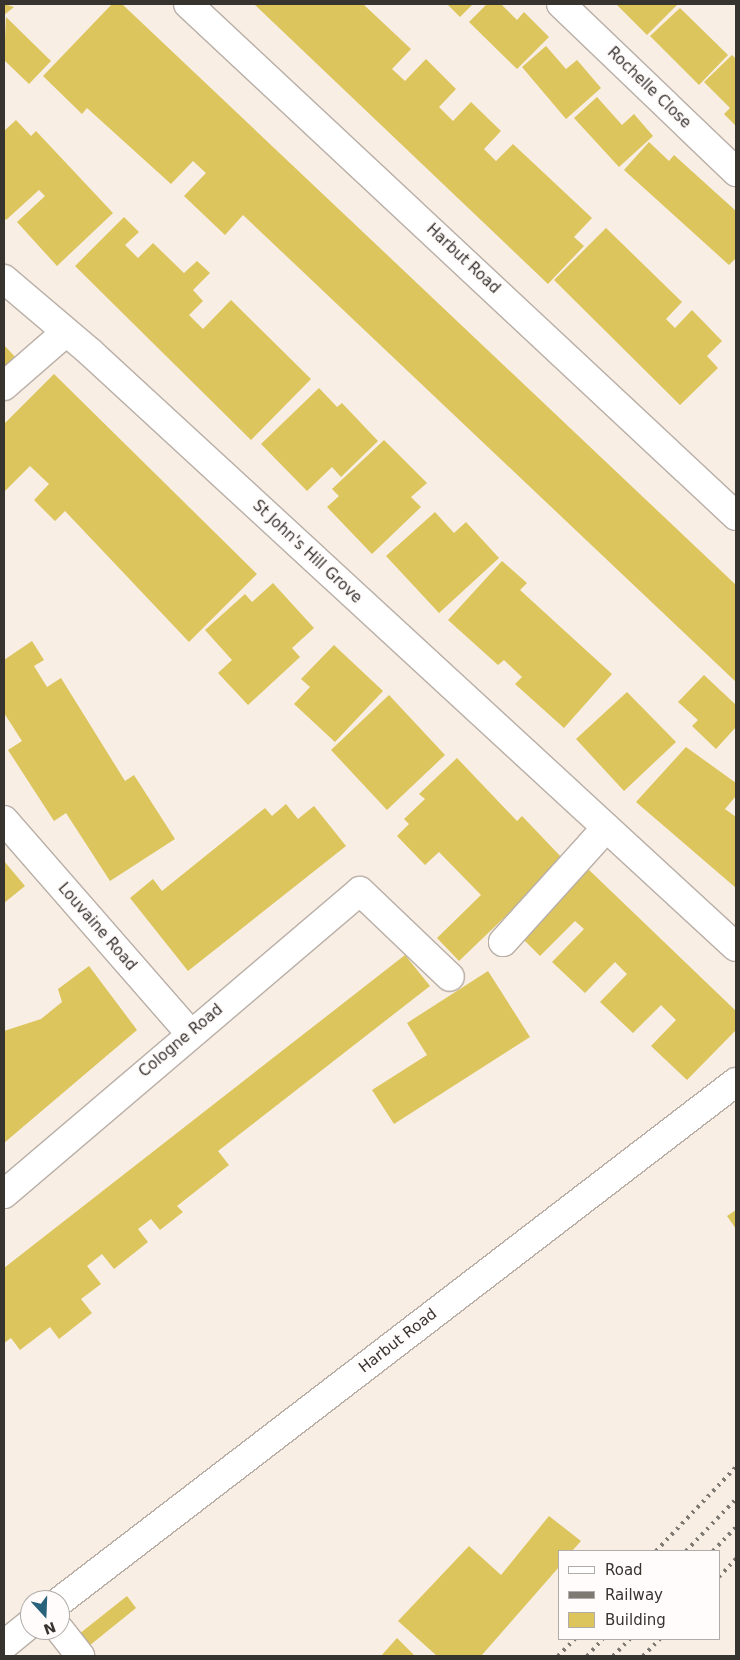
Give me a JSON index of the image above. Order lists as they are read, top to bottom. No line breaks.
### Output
{"streets":{"street":["Rochelle Close","Harbut Road","St John's Hill Grove","Louvaine Road","Cologne Road"]},"crossings":[["Louvaine Road","Cologne Road"]],"legend":["Road","Railway","Building"],"north":"bottom"}
